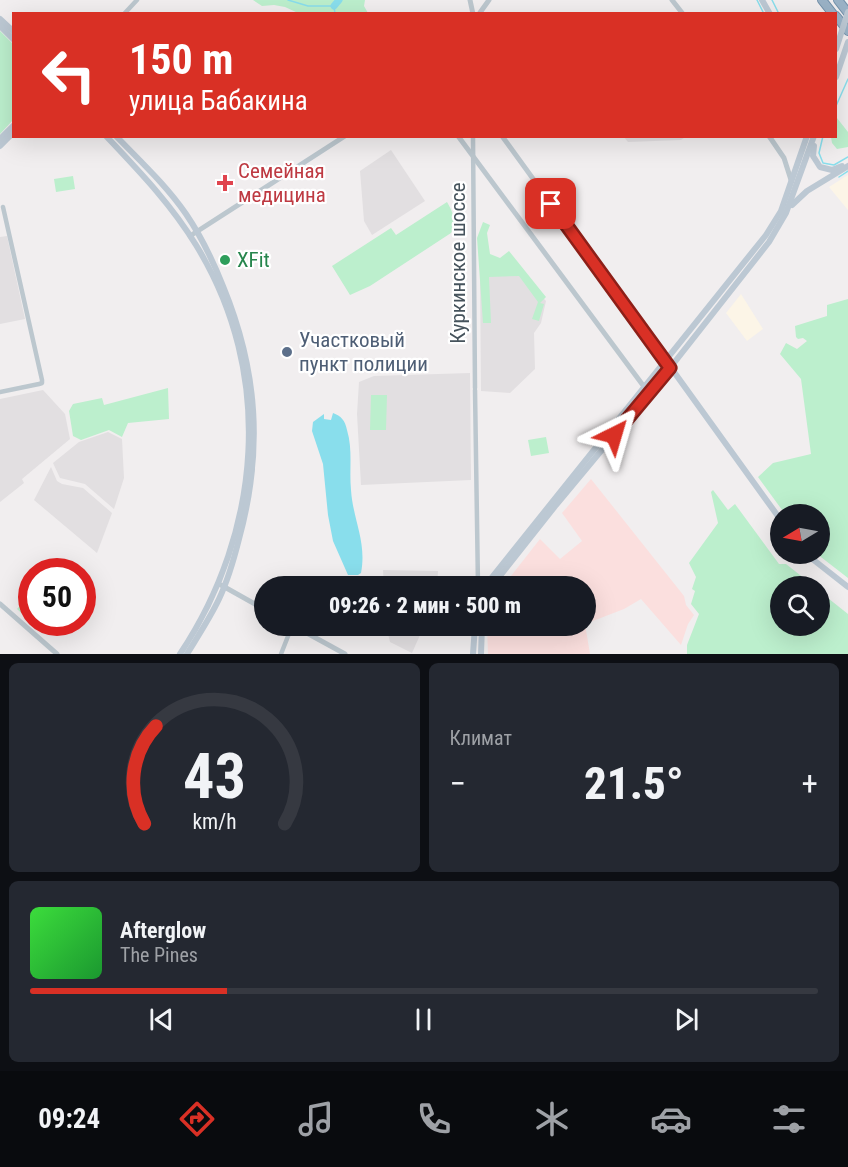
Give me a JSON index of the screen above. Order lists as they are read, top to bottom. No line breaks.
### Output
{"streets":{"street":["Куркинское шоссе"]},"places":{"health":["Семейная медицина"],"other":["XFit","Участковый пункт полиции"]},"north":"left","page":{"turn":["150 m","улица Бабакина"],"limit":"50","trip":"09:26 · 2 мин · 500 m","tile":"Климат","heat":["−","21.5°","+"],"song":["Afterglow","The Pines"],"tabs":"09:24","gauge":["43","km/h"]}}
